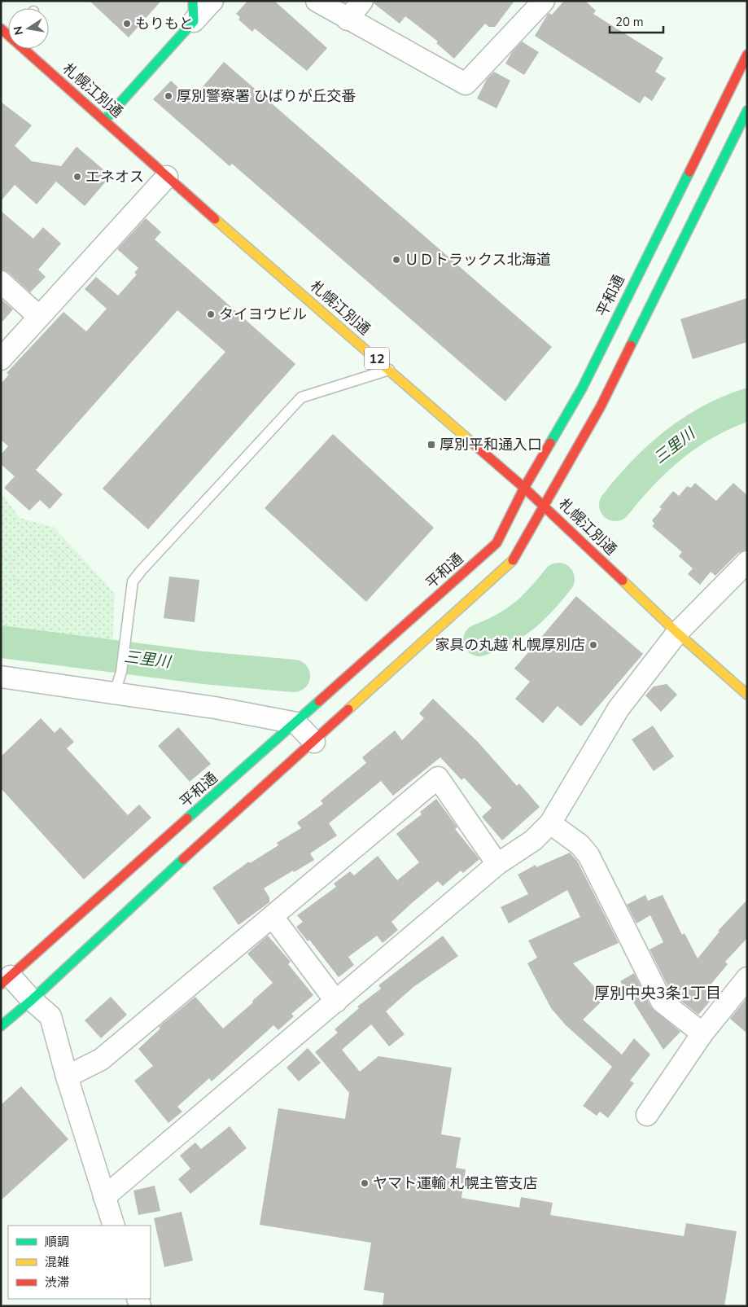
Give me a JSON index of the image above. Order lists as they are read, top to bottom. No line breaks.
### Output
{"streets":{"main road":["札幌江別通","平和通","12"]},"crossings":[["札幌江別通","平和通"]],"districts":["厚別中央3条1丁目"],"water":["三里川"],"places":{"other":["もりもと","厚別警察署 ひばりが丘交番","エネオス","ＵＤトラックス北海道","タイヨウビル","家具の丸越 札幌厚別店","ヤマト運輸 札幌主管支店"],"transit":["厚別平和通入口"]},"legend":["順調","混雑","渋滞"],"scale_bar":"20 m","north":"left"}
